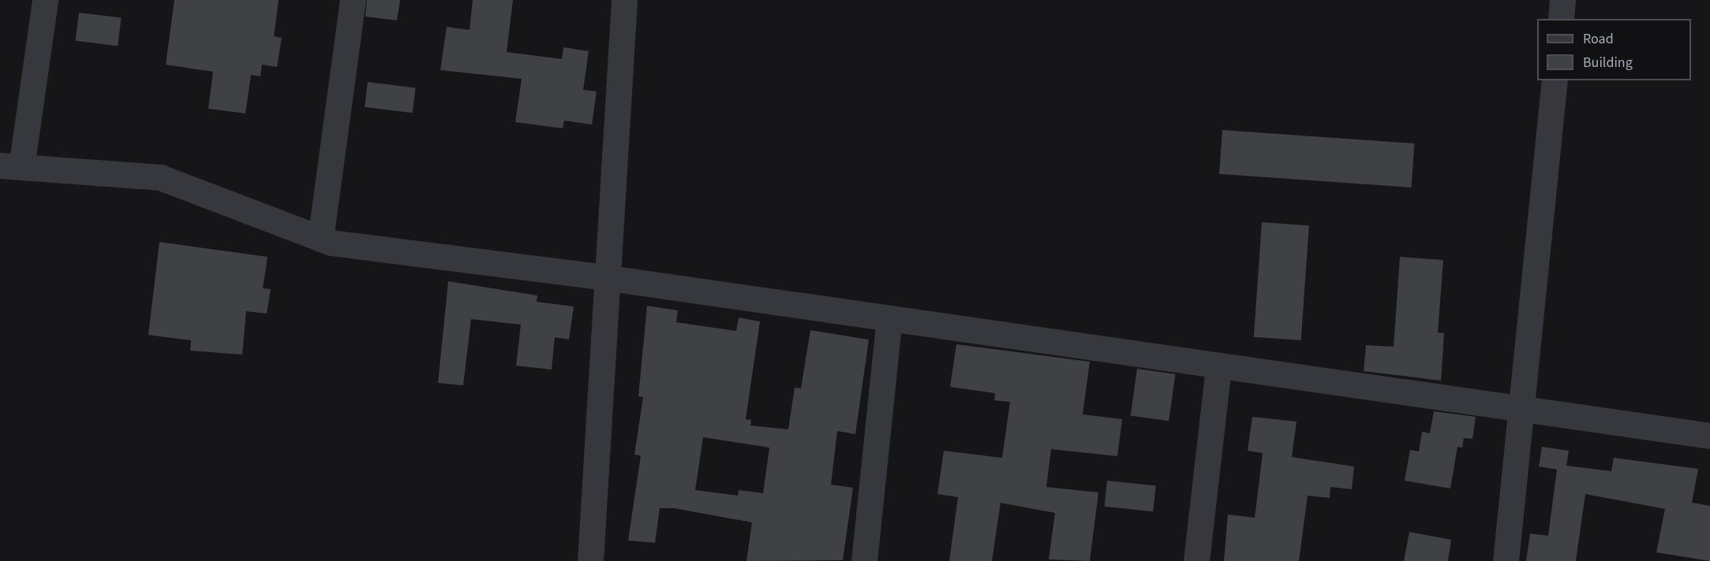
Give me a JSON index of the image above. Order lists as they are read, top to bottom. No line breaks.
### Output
{"legend":["Road","Building"]}
